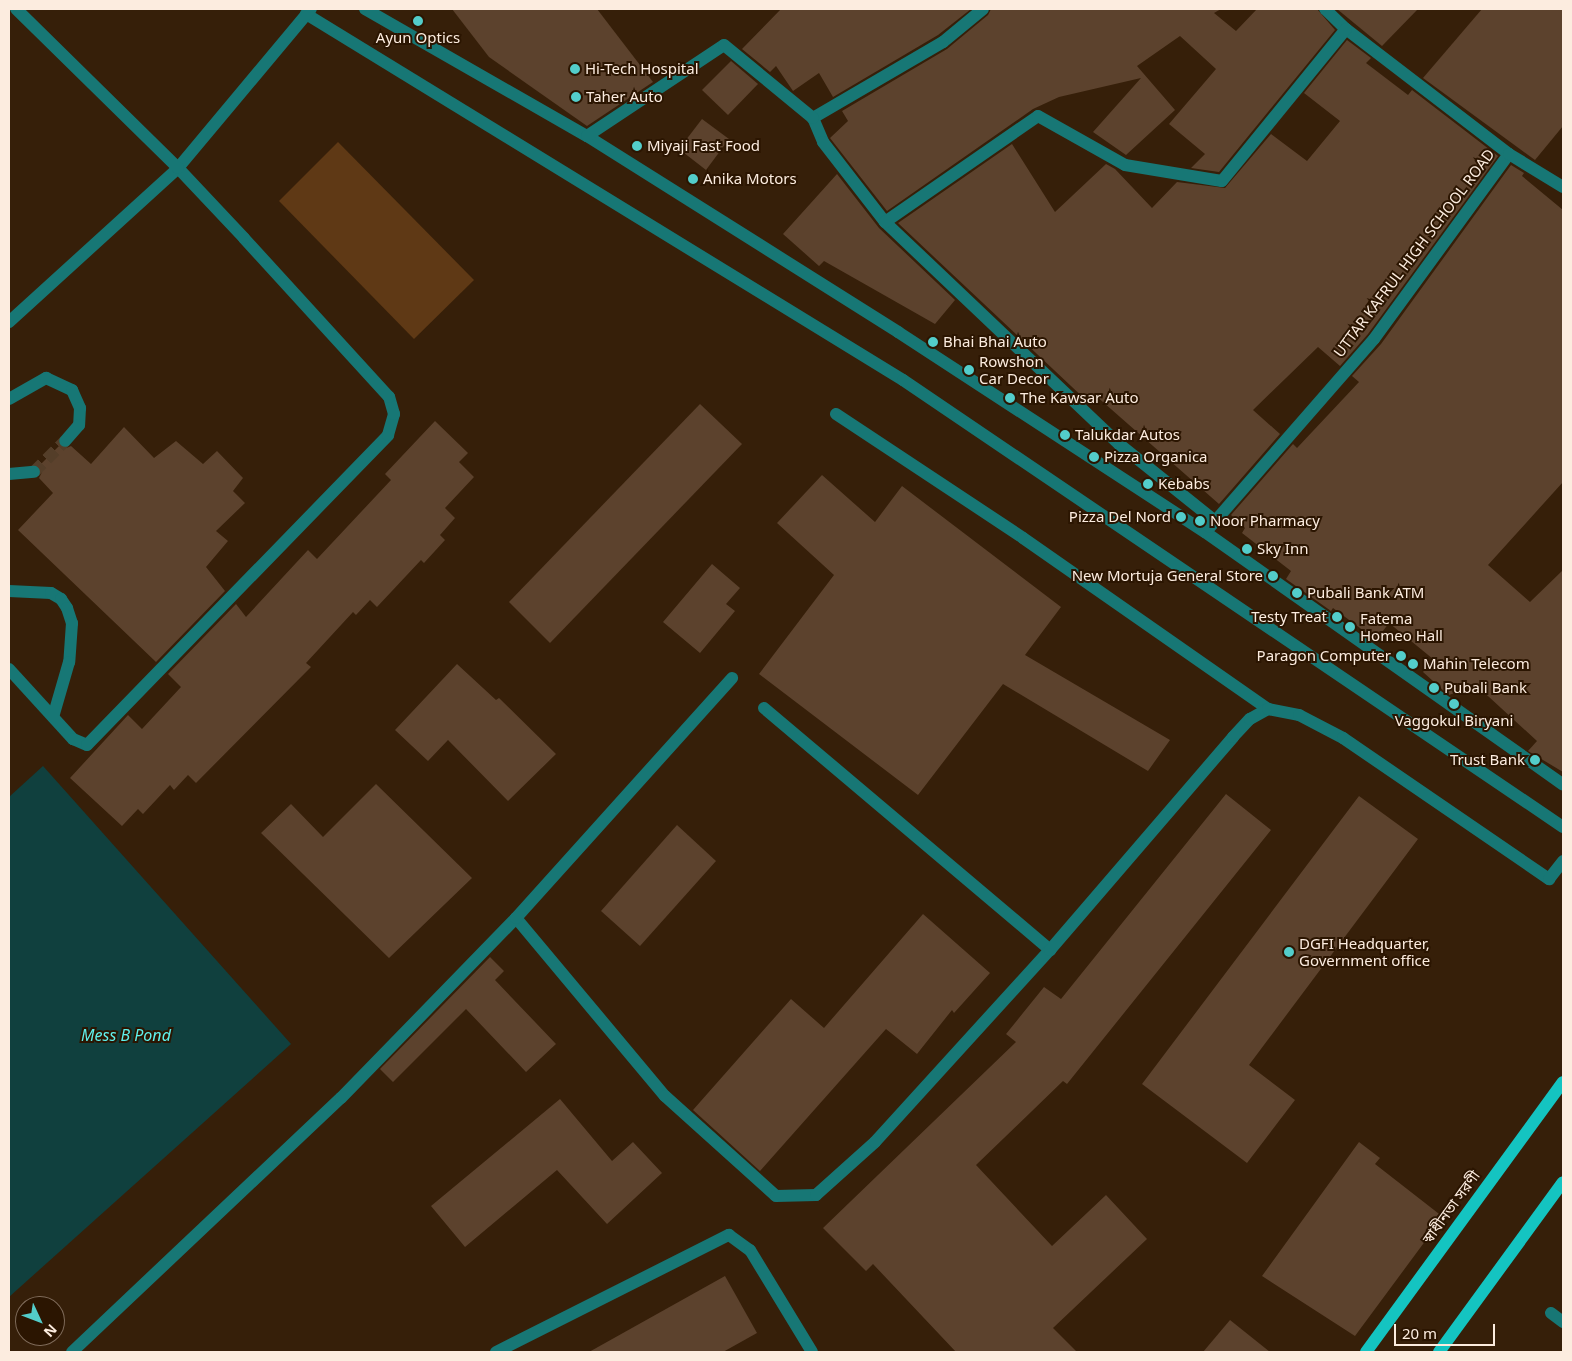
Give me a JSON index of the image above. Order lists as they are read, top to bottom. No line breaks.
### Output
{"streets":{"main road":["স্বাধীনতা সরণী"],"street":["UTTAR KAFRUL HIGH SCHOOL ROAD"]},"water":["Mess B Pond"],"places":["Ayun Optics","Hi-Tech Hospital","Taher Auto","Miyaji Fast Food","Anika Motors","Bhai Bhai Auto","Rowshon Car Decor","The Kawsar Auto","Talukdar Autos","Pizza Organica","Kebabs","Pizza Del Nord","Noor Pharmacy","Sky Inn","New Mortuja General Store","Pubali Bank ATM","Testy Treat","Fatema Homeo Hall","Paragon Computer","Mahin Telecom","Pubali Bank","Vaggokul Biryani","Trust Bank","DGFI Headquarter, Government office"],"scale_bar":"20 m","north":"bottom right"}
